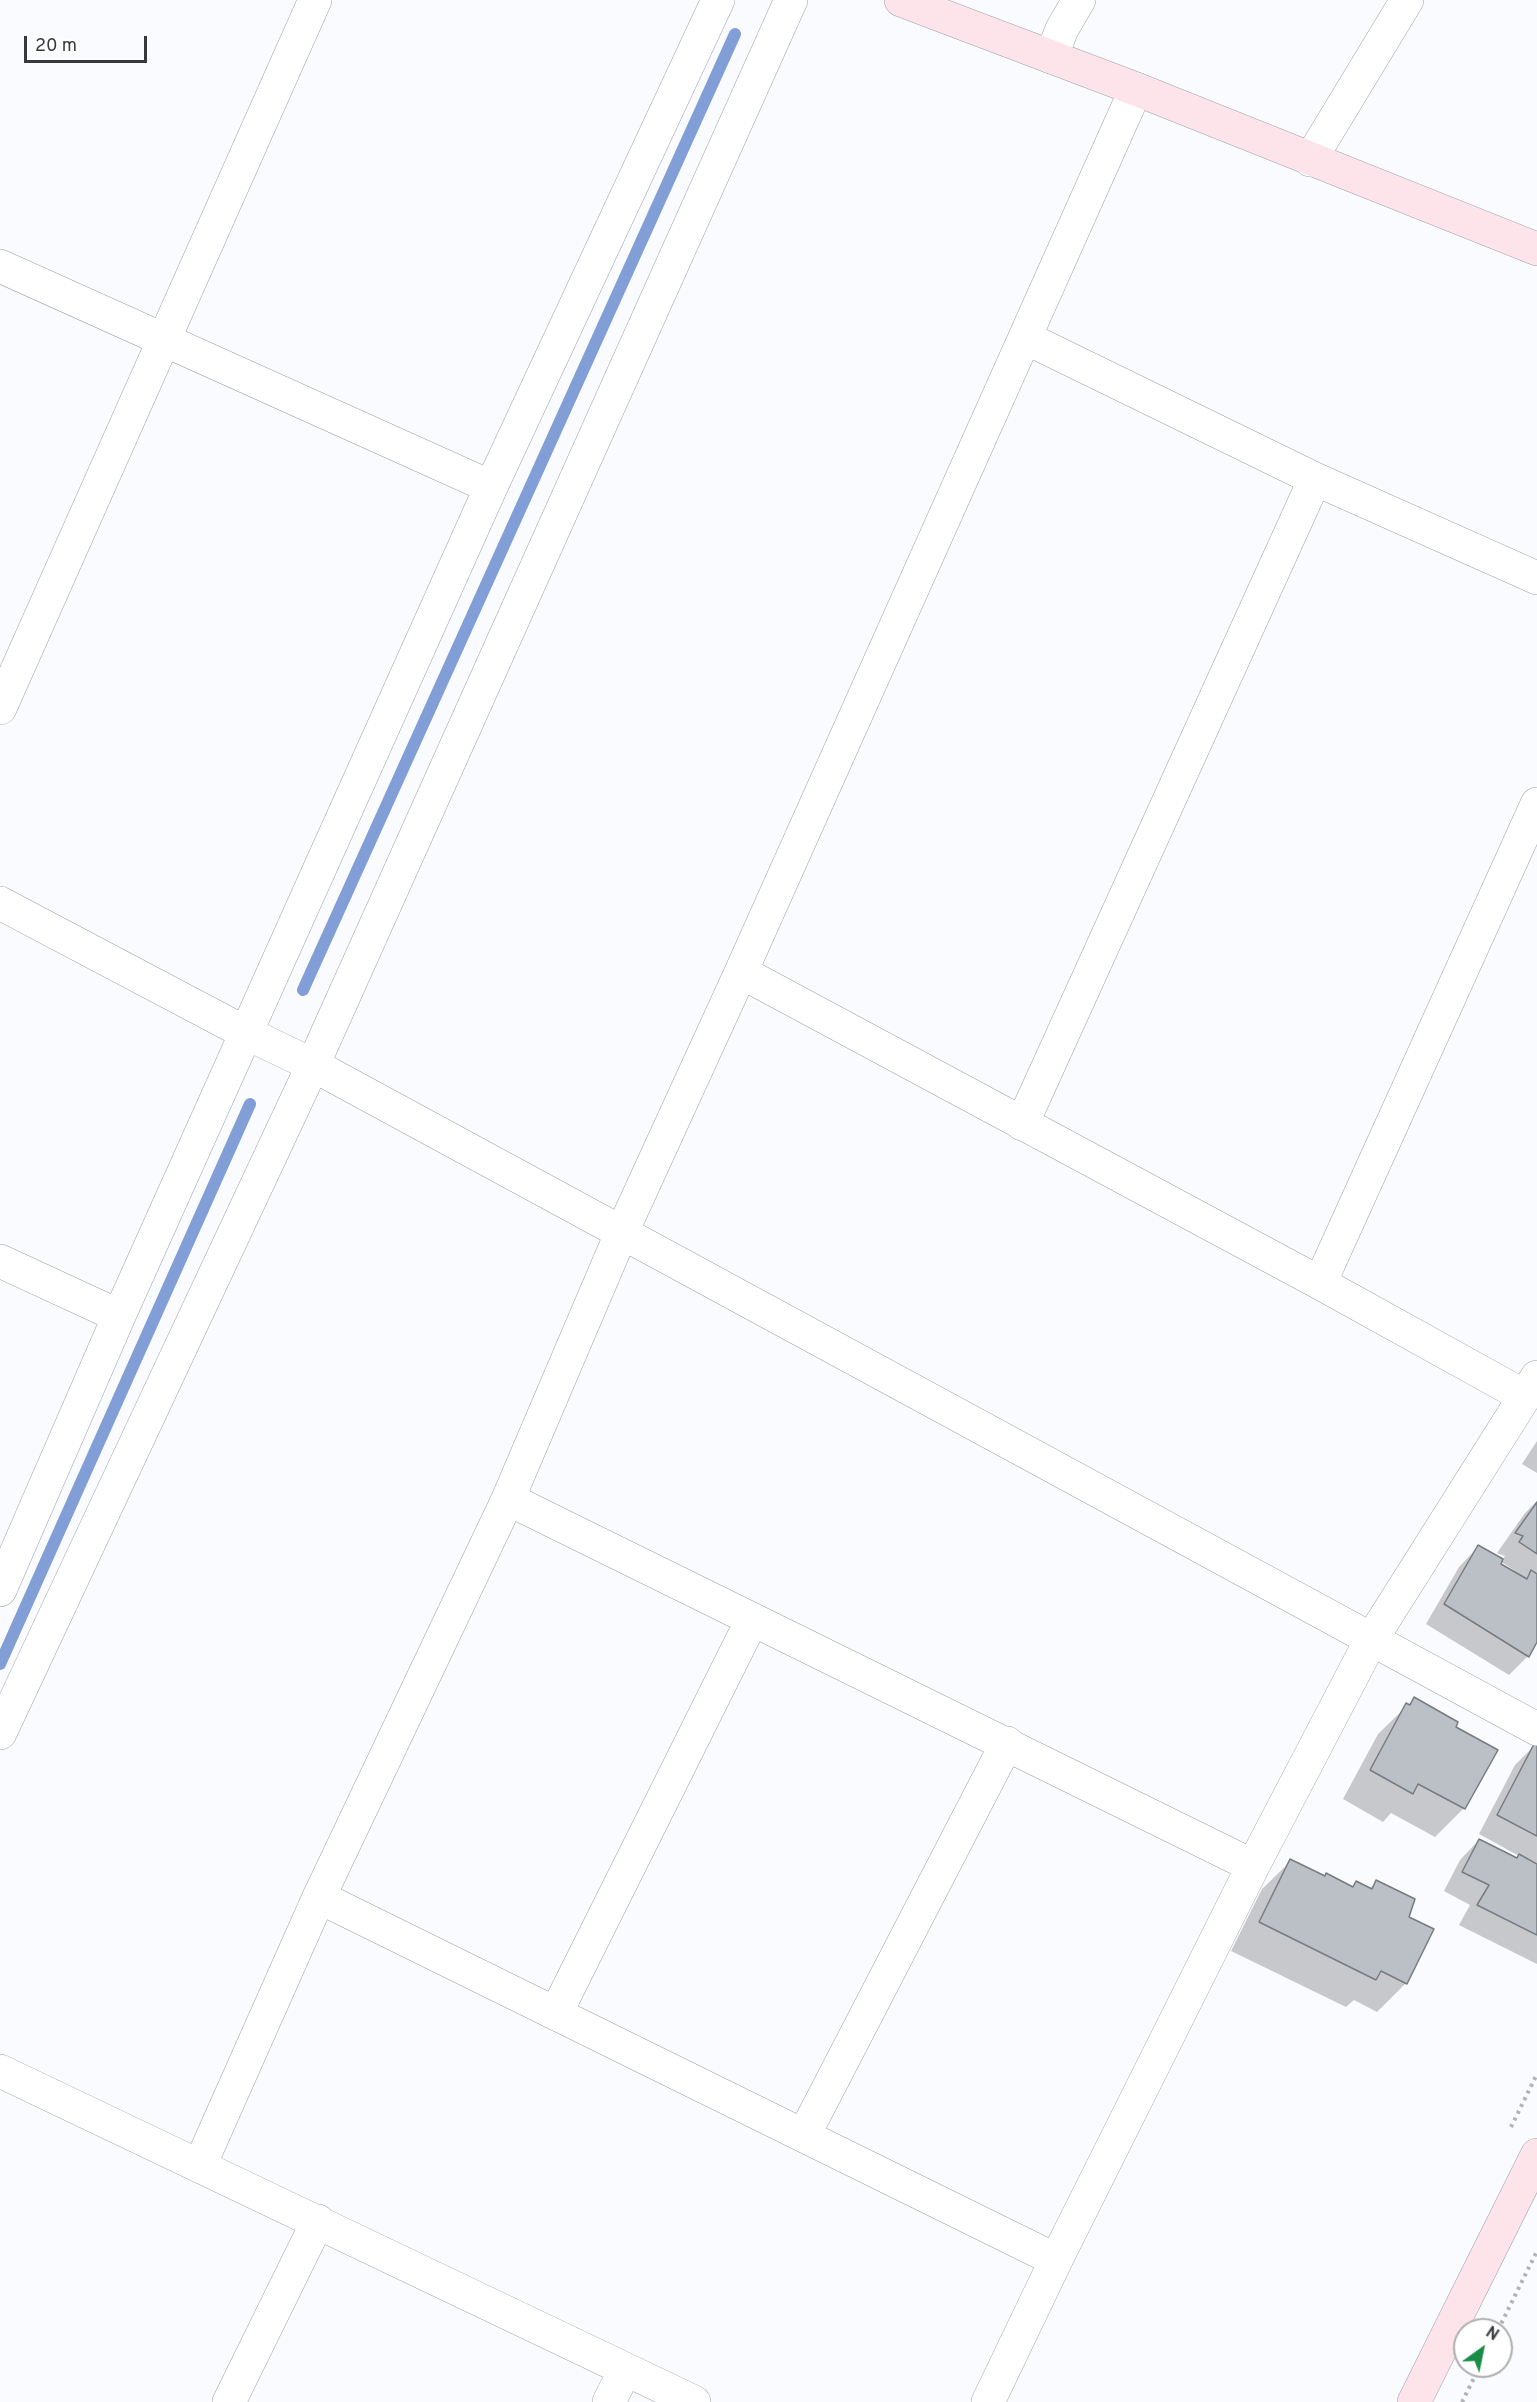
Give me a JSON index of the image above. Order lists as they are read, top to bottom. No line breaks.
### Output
{"scale_bar":"20 m","north":"top right"}
